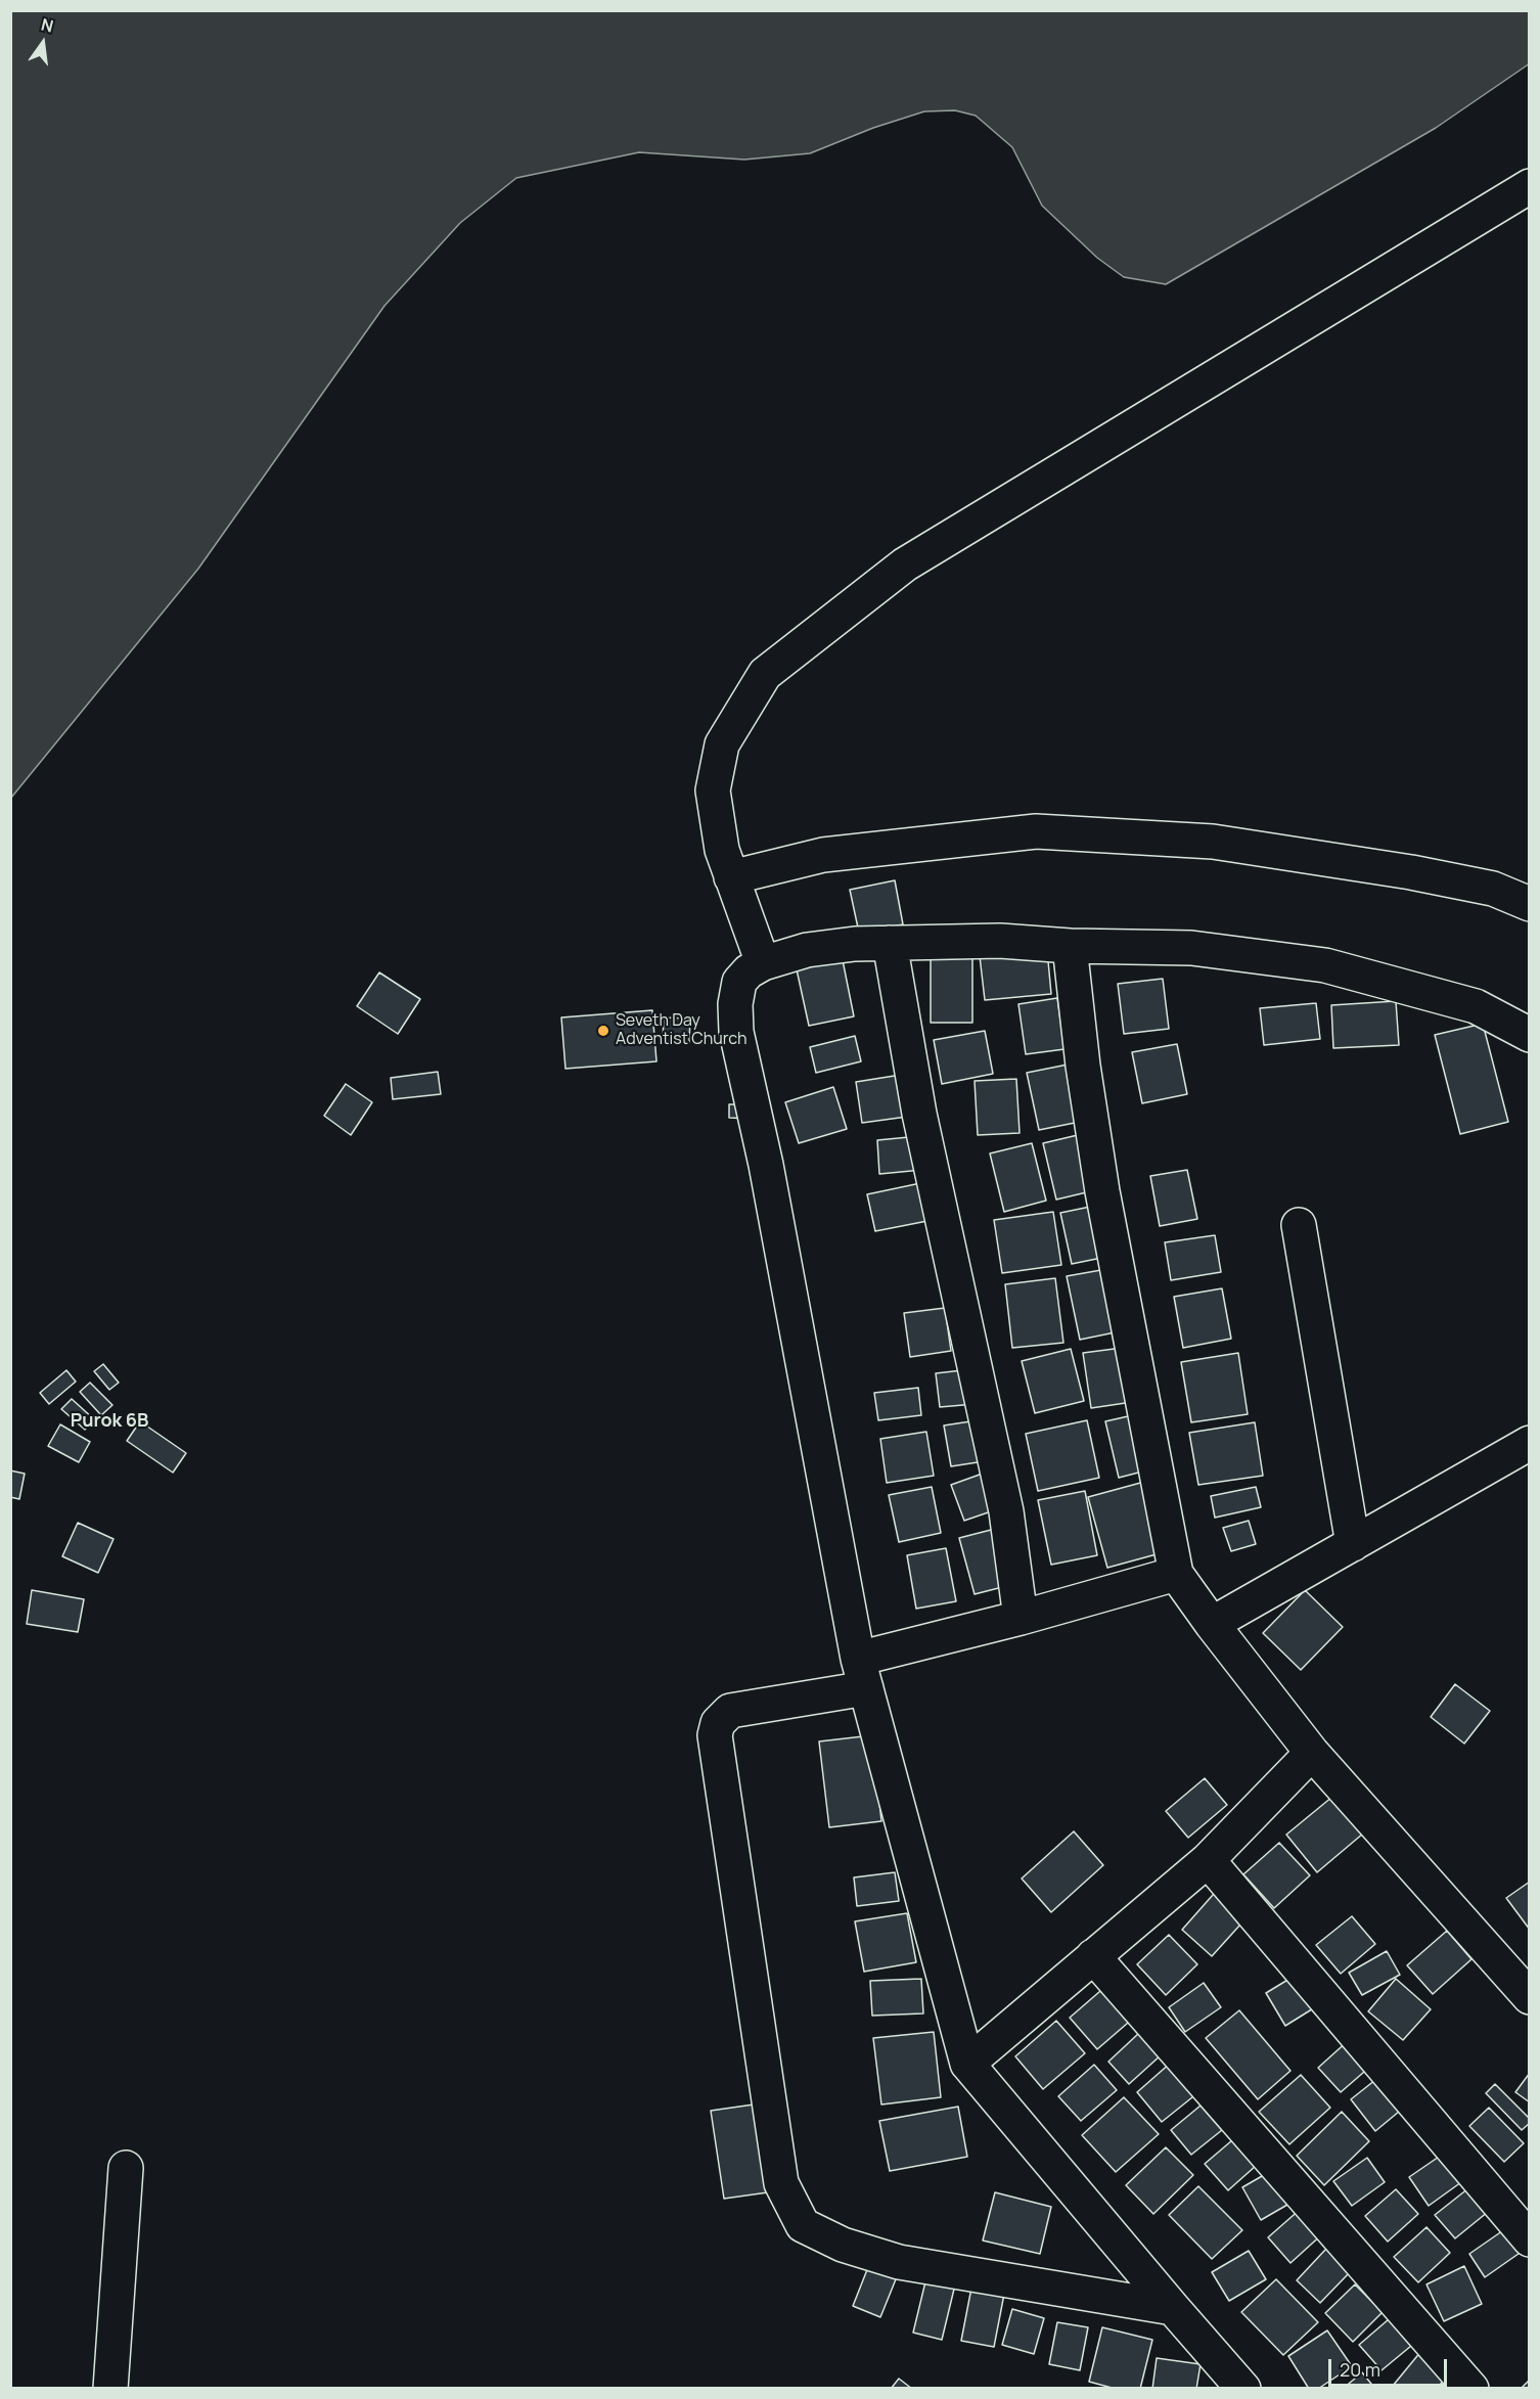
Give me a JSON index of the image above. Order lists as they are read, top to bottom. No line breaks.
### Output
{"districts":["Purok 6B"],"places":["Seveth Day Adventist Church"],"scale_bar":"20 m","north":"top"}
